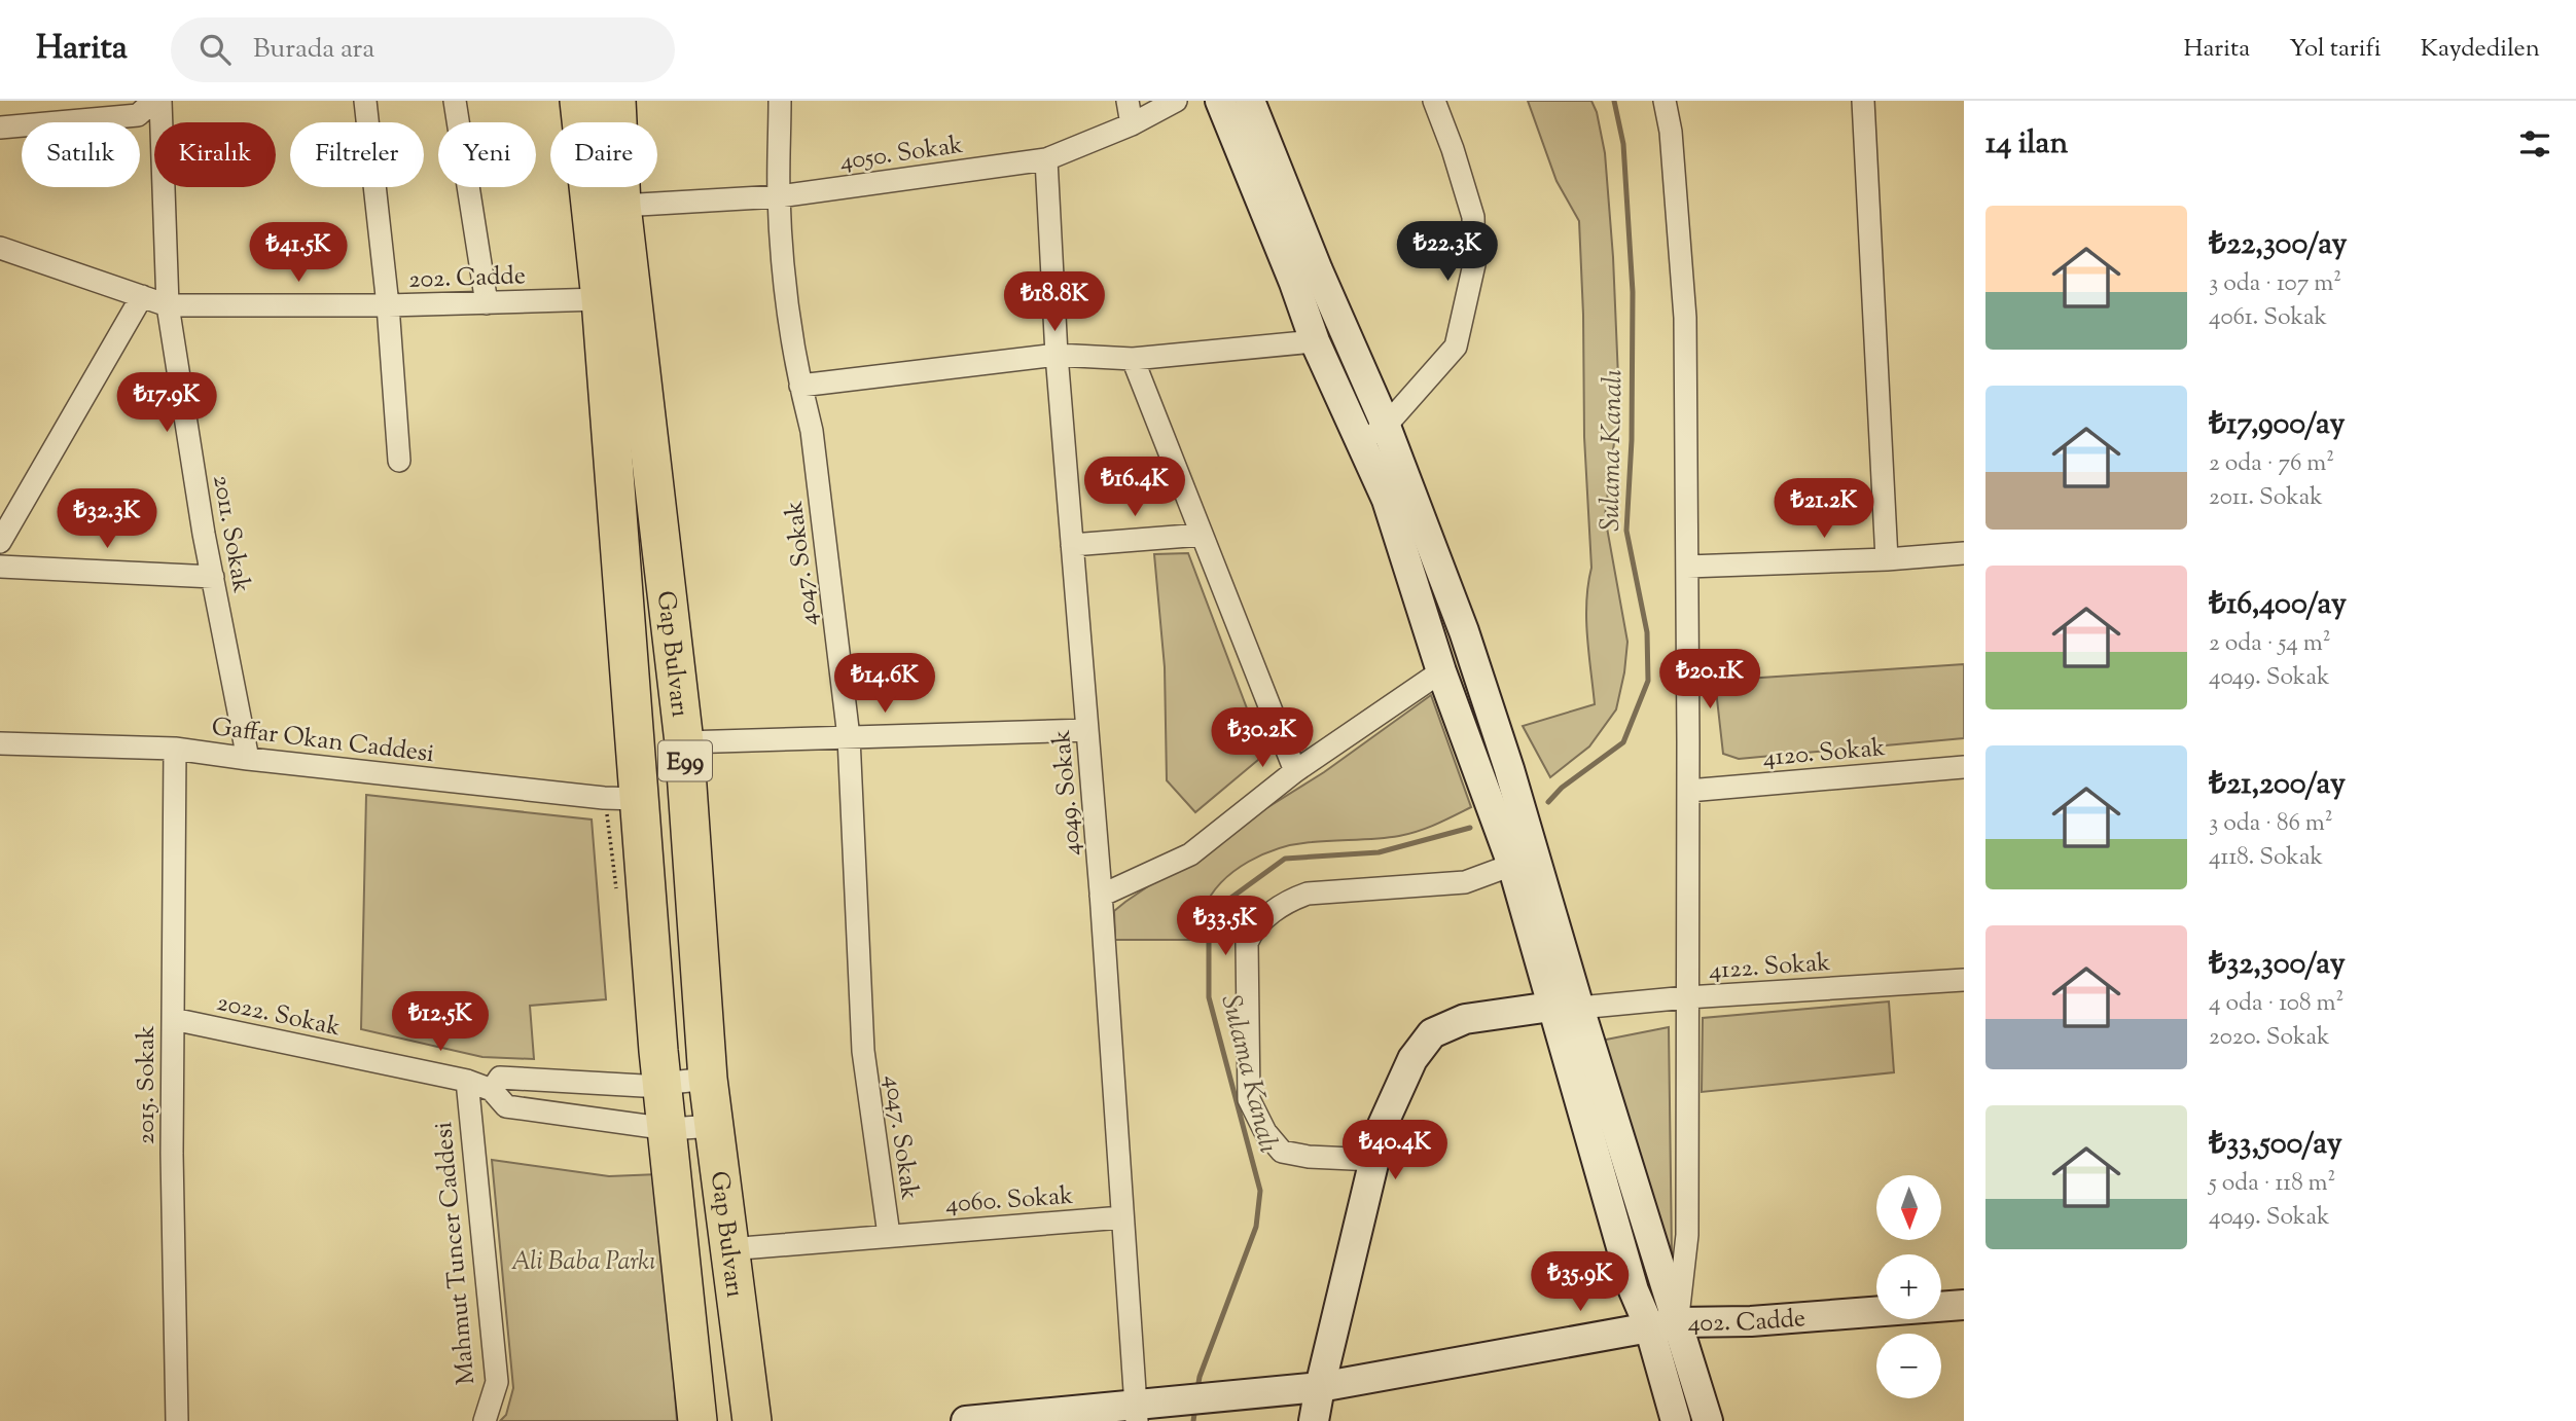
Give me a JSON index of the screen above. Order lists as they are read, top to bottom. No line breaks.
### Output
{"streets":{"highway":["Gap Bulvarı","E99"],"main road":["402. Cadde"],"street":["4050. Sokak","202. Cadde","2011. Sokak","4047. Sokak","Gaffar Okan Caddesi","4120. Sokak","4049. Sokak","4122. Sokak","2022. Sokak","2015. Sokak","4060. Sokak","Mahmut Tuncer Caddesi"]},"crossings":[["4050. Sokak","4047. Sokak"],["4050. Sokak","Gap Bulvarı"],["4050. Sokak","4049. Sokak"],["202. Cadde","2011. Sokak"],["202. Cadde","Gap Bulvarı"],["2011. Sokak","Gaffar Okan Caddesi"],["4047. Sokak","4060. Sokak"],["Gap Bulvarı","Gaffar Okan Caddesi"],["Gap Bulvarı","2022. Sokak"],["Gap Bulvarı","4060. Sokak"],["Gaffar Okan Caddesi","2015. Sokak"],["4049. Sokak","4060. Sokak"],["4049. Sokak","402. Cadde"],["2022. Sokak","2015. Sokak"],["2022. Sokak","Mahmut Tuncer Caddesi"]],"water":["Sulama Kanalı"],"parks":["Ali Baba Parkı"],"north":"bottom","page":{"header":"Harita","search":"Burada ara","nav":["Harita","Yol tarifi","Kaydedilen"],"heading":"14 ilan","chip":["Satılık","Kiralık","Filtreler","Yeni","Daire"],"list":[{"name":"₺22,300/ay","note":"3 oda · 107 m² · 4061. Sokak"},{"name":"₺17,900/ay","note":"2 oda · 76 m² · 2011. Sokak"},{"name":"₺16,400/ay","note":"2 oda · 54 m² · 4049. Sokak"},{"name":"₺21,200/ay","note":"3 oda · 86 m² · 4118. Sokak"},{"name":"₺32,300/ay","note":"4 oda · 108 m² · 2020. Sokak"},{"name":"₺33,500/ay","note":"5 oda · 118 m² · 4049. Sokak"}],"price":["₺22.3K","₺41.5K","₺18.8K","₺17.9K","₺16.4K","₺21.2K","₺32.3K","₺20.1K","₺14.6K","₺30.2K","₺33.5K","₺12.5K","₺40.4K","₺35.9K"],"map_buttons":["+","−"]}}
